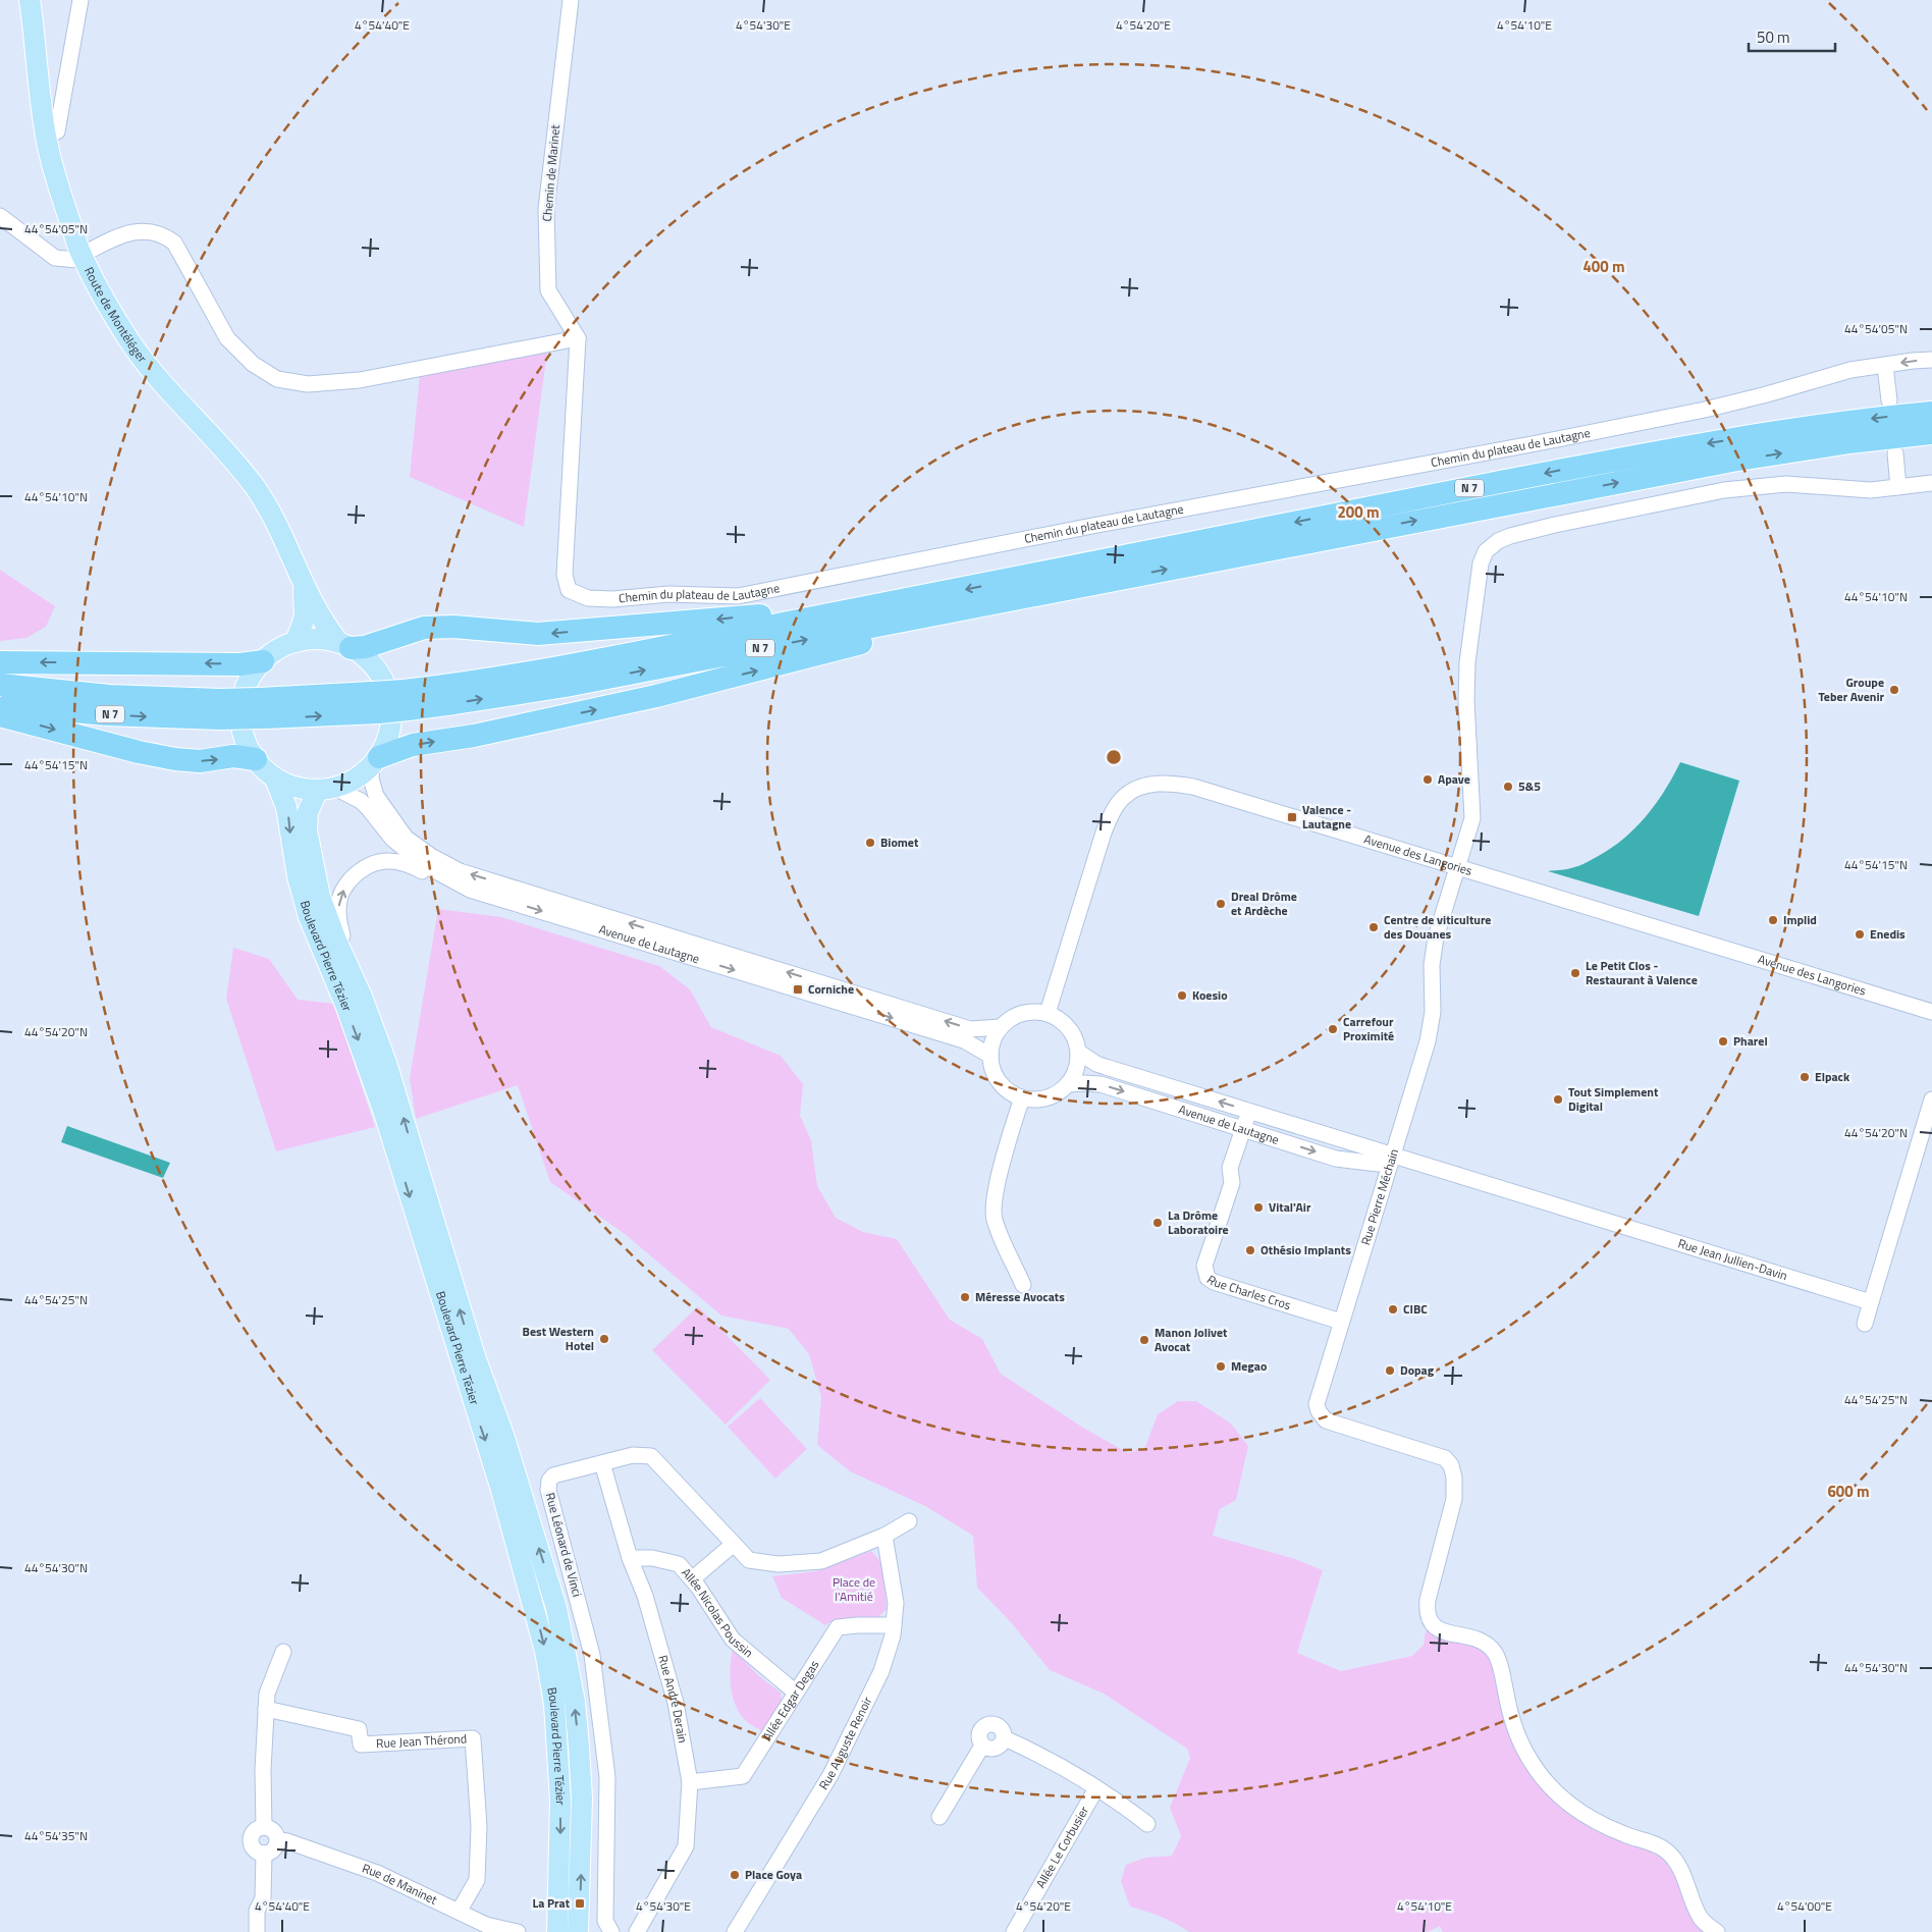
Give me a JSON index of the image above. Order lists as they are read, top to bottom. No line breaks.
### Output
{"streets":{"highway":["N 7"],"main road":["Route de Montéléger","Boulevard Pierre Tézier"],"street":["Chemin de Marinet","Chemin du plateau de Lautagne","Avenue des Langories","Avenue de Lautagne","Rue Pierre Méchain","Rue Jean Jullien-Davin","Rue Charles Cros","Rue Léonard de Vinci","Allée Nicolas Poussin","Rue André Derain","Allée Edgar Degas","Rue Jean Thérond","Rue Auguste Renoir","Allée Le Corbusier","Rue de Maninet"]},"crossings":[["Chemin de Marinet","Chemin du plateau de Lautagne"],["Route de Montéléger","Avenue de Lautagne"],["Route de Montéléger","Boulevard Pierre Tézier"],["Avenue des Langories","Avenue de Lautagne"],["Avenue des Langories","Rue Pierre Méchain"],["Avenue de Lautagne","Boulevard Pierre Tézier"],["Avenue de Lautagne","Rue Pierre Méchain"],["Avenue de Lautagne","Rue Jean Jullien-Davin"],["Avenue de Lautagne","Rue Charles Cros"],["Rue Pierre Méchain","Rue Jean Jullien-Davin"],["Rue Pierre Méchain","Rue Charles Cros"],["Rue Léonard de Vinci","Rue André Derain"],["Rue Léonard de Vinci","Rue Auguste Renoir"],["Allée Nicolas Poussin","Rue André Derain"],["Allée Nicolas Poussin","Allée Edgar Degas"],["Rue André Derain","Allée Edgar Degas"],["Allée Edgar Degas","Rue Auguste Renoir"],["Rue Jean Thérond","Rue de Maninet"]],"parks":["Place de l'Amitié"],"places":{"other":["Groupe Teber Avenir","Apave","5&5","Biomet","Dreal Drôme et Ardèche","Implid","Centre de viticulture des Douanes","Enedis","Le Petit Clos - Restaurant à Valence","Koesio","Carrefour Proximité","Pharel","Elpack","Tout Simplement Digital","Vital'Air","La Drôme Laboratoire","Othésio Implants","Méresse Avocats","CIBC","Best Western Hotel","Manon Jolivet Avocat","Megao","Dopag","Place Goya"],"transit":["Valence - Lautagne","Corniche","La Prat"]},"scale_bar":"50 m","coordinates":["4°54'40\"E","4°54'30\"E","4°54'20\"E","4°54'10\"E","44°54'05\"N","44°54'10\"N","44°54'15\"N","44°54'20\"N","44°54'25\"N","44°54'30\"N","44°54'35\"N","4°54'00\"E"],"rings":["400 m","200 m","600 m"]}
